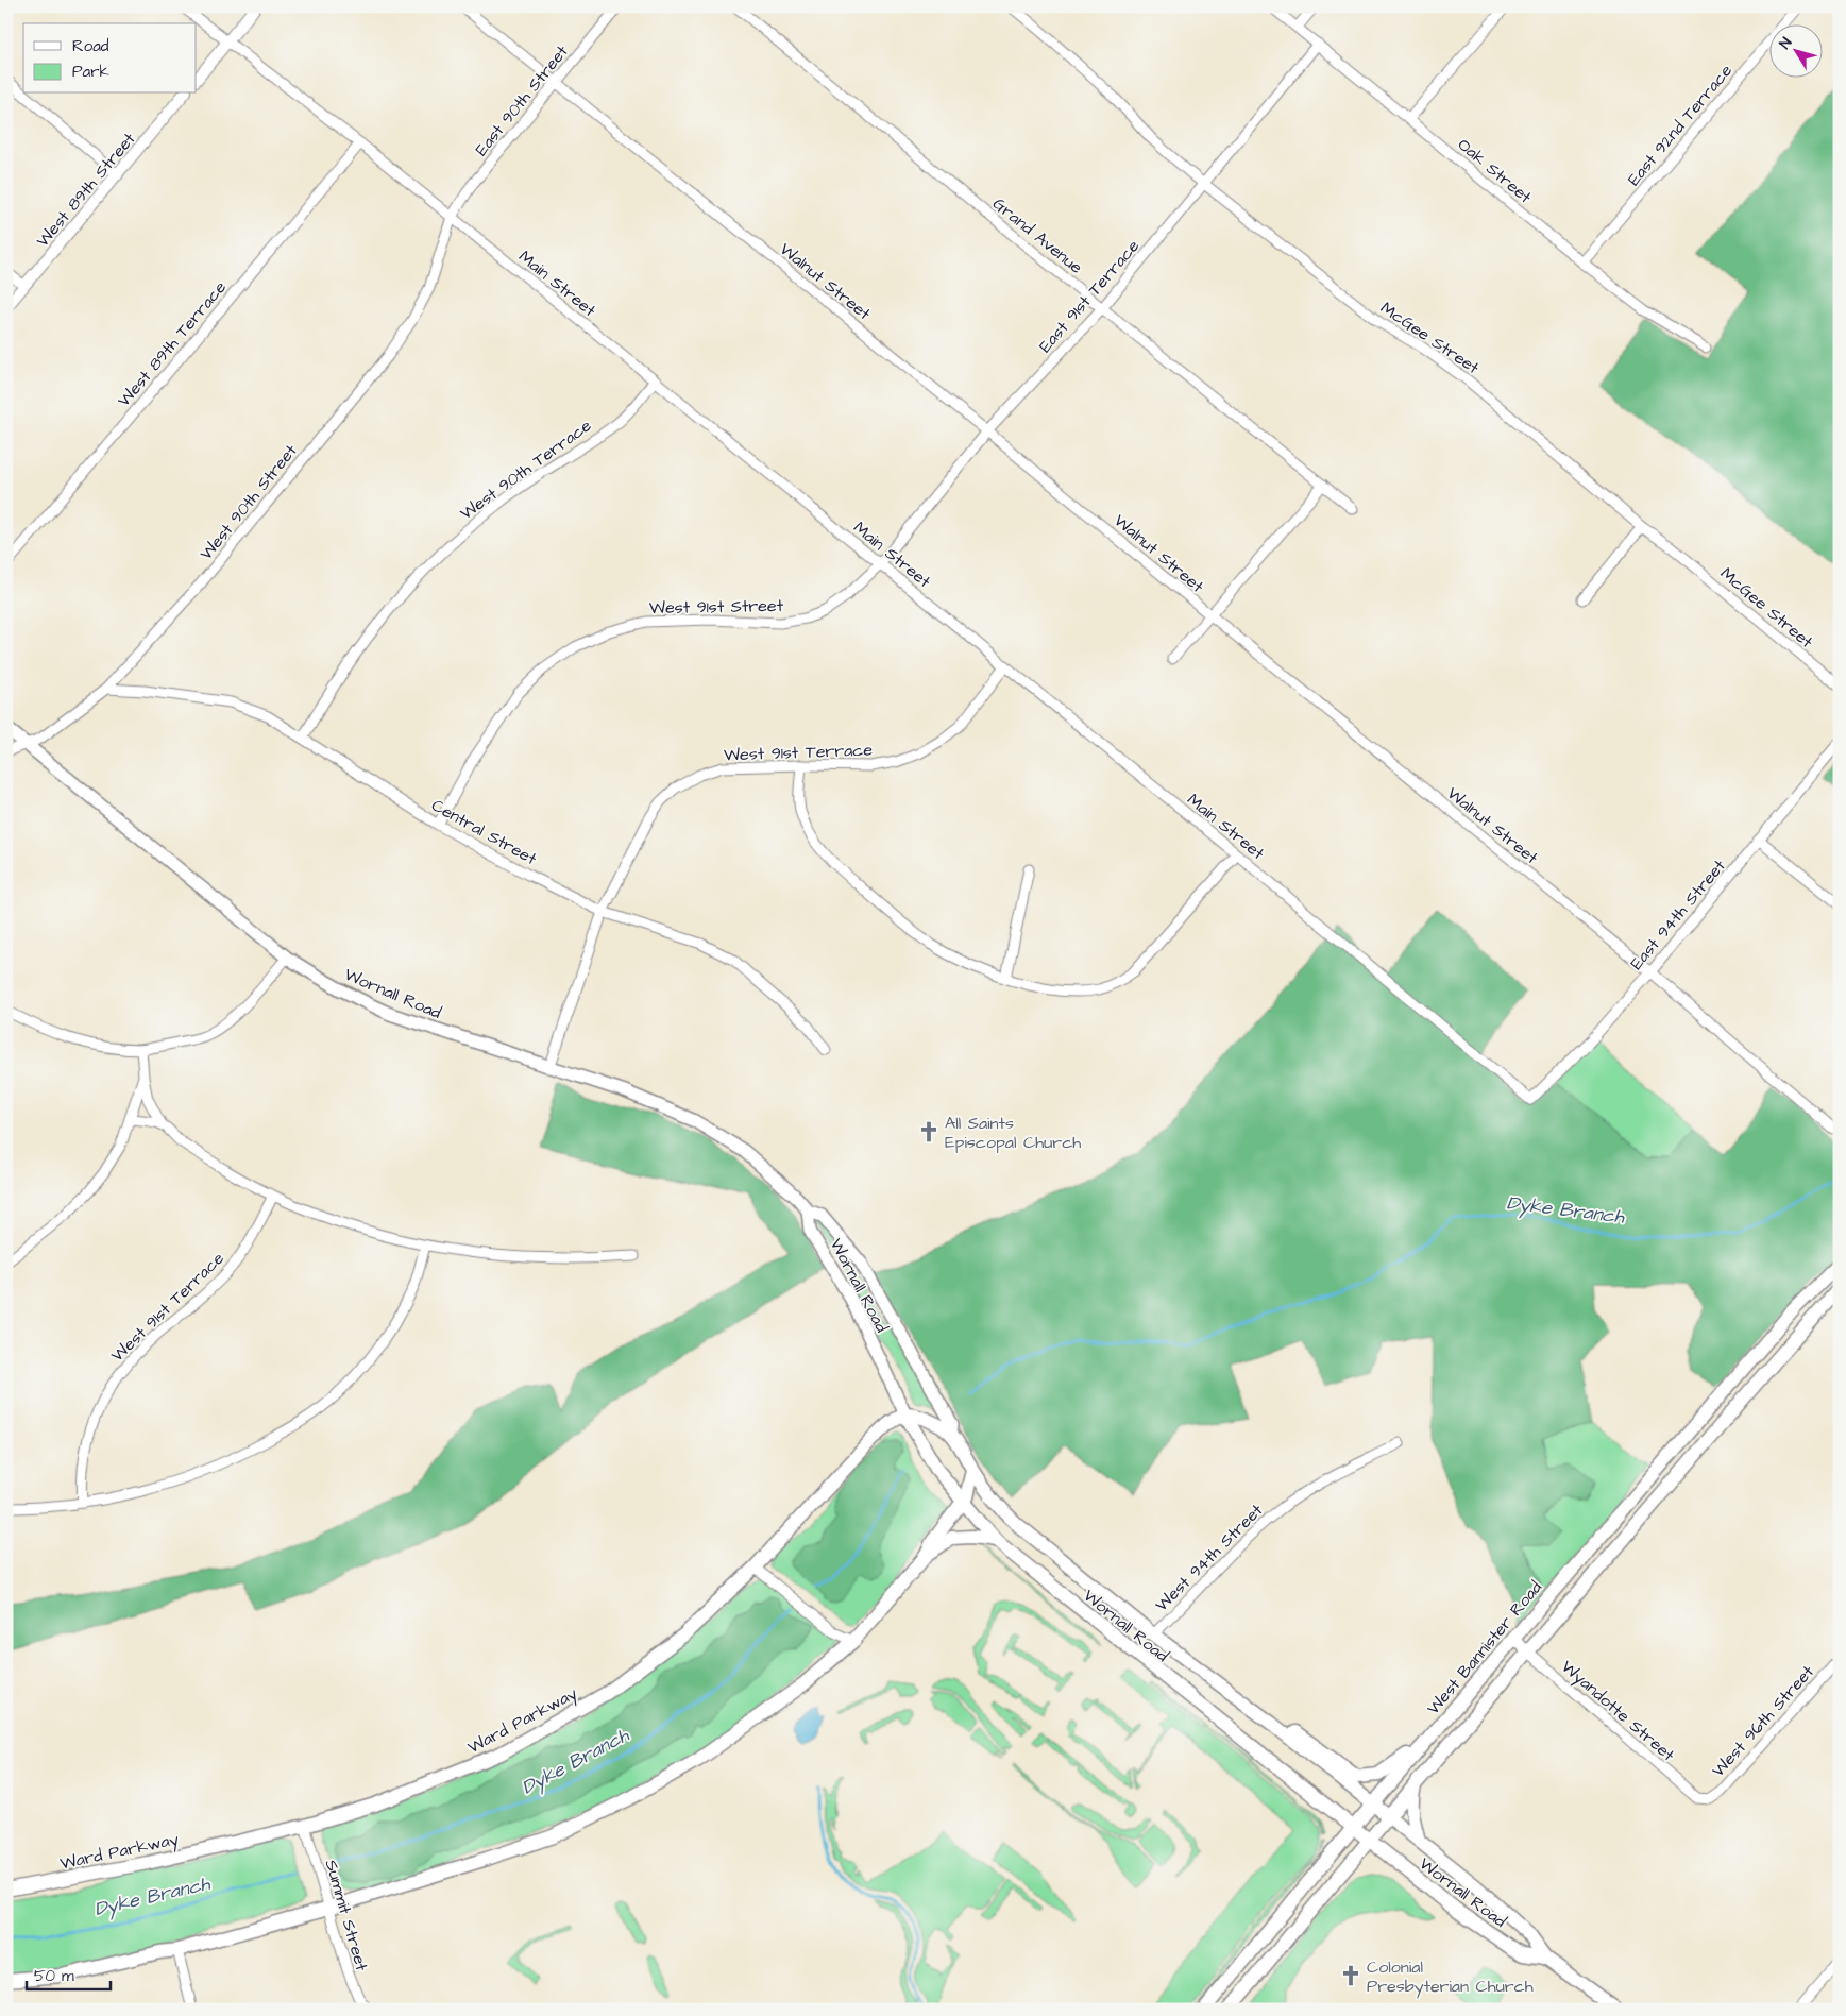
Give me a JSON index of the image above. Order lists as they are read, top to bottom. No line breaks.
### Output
{"streets":{"main road":["Wornall Road","West Bannister Road","Ward Parkway"],"street":["East 90th Street","East 92nd Terrace","Oak Street","West 89th Street","Grand Avenue","Walnut Street","Main Street","East 91st Terrace","McGee Street","West 89th Terrace","West 90th Terrace","West 90th Street","West 91st Street","West 91st Terrace","Central Street","East 94th Street","West 94th Street","Wyandotte Street","West 96th Street","Summit Street"]},"crossings":[["East 90th Street","Walnut Street"],["East 90th Street","Main Street"],["East 90th Street","West 90th Street"],["East 92nd Terrace","Oak Street"],["Oak Street","East 91st Terrace"],["Grand Avenue","East 91st Terrace"],["Walnut Street","East 91st Terrace"],["Walnut Street","East 94th Street"],["Main Street","East 91st Terrace"],["Main Street","West 89th Terrace"],["Main Street","West 90th Terrace"],["Main Street","West 90th Street"],["Main Street","West 91st Street"],["Main Street","West 91st Terrace"],["Main Street","East 94th Street"],["East 91st Terrace","McGee Street"],["East 91st Terrace","West 91st Street"],["West 90th Terrace","Central Street"],["West 90th Street","Central Street"],["West 90th Street","Wornall Road"],["West 91st Street","Central Street"],["West 91st Terrace","Central Street"],["West 91st Terrace","Wornall Road"],["Wornall Road","West 94th Street"],["Wornall Road","West Bannister Road"],["Wornall Road","Ward Parkway"],["West Bannister Road","Wyandotte Street"],["Wyandotte Street","West 96th Street"],["Ward Parkway","Summit Street"]],"water":["Dyke Branch"],"places":{"church":["All Saints Episcopal Church","Colonial Presbyterian Church"]},"legend":["Road","Park"],"scale_bar":"50 m","north":"top left"}
